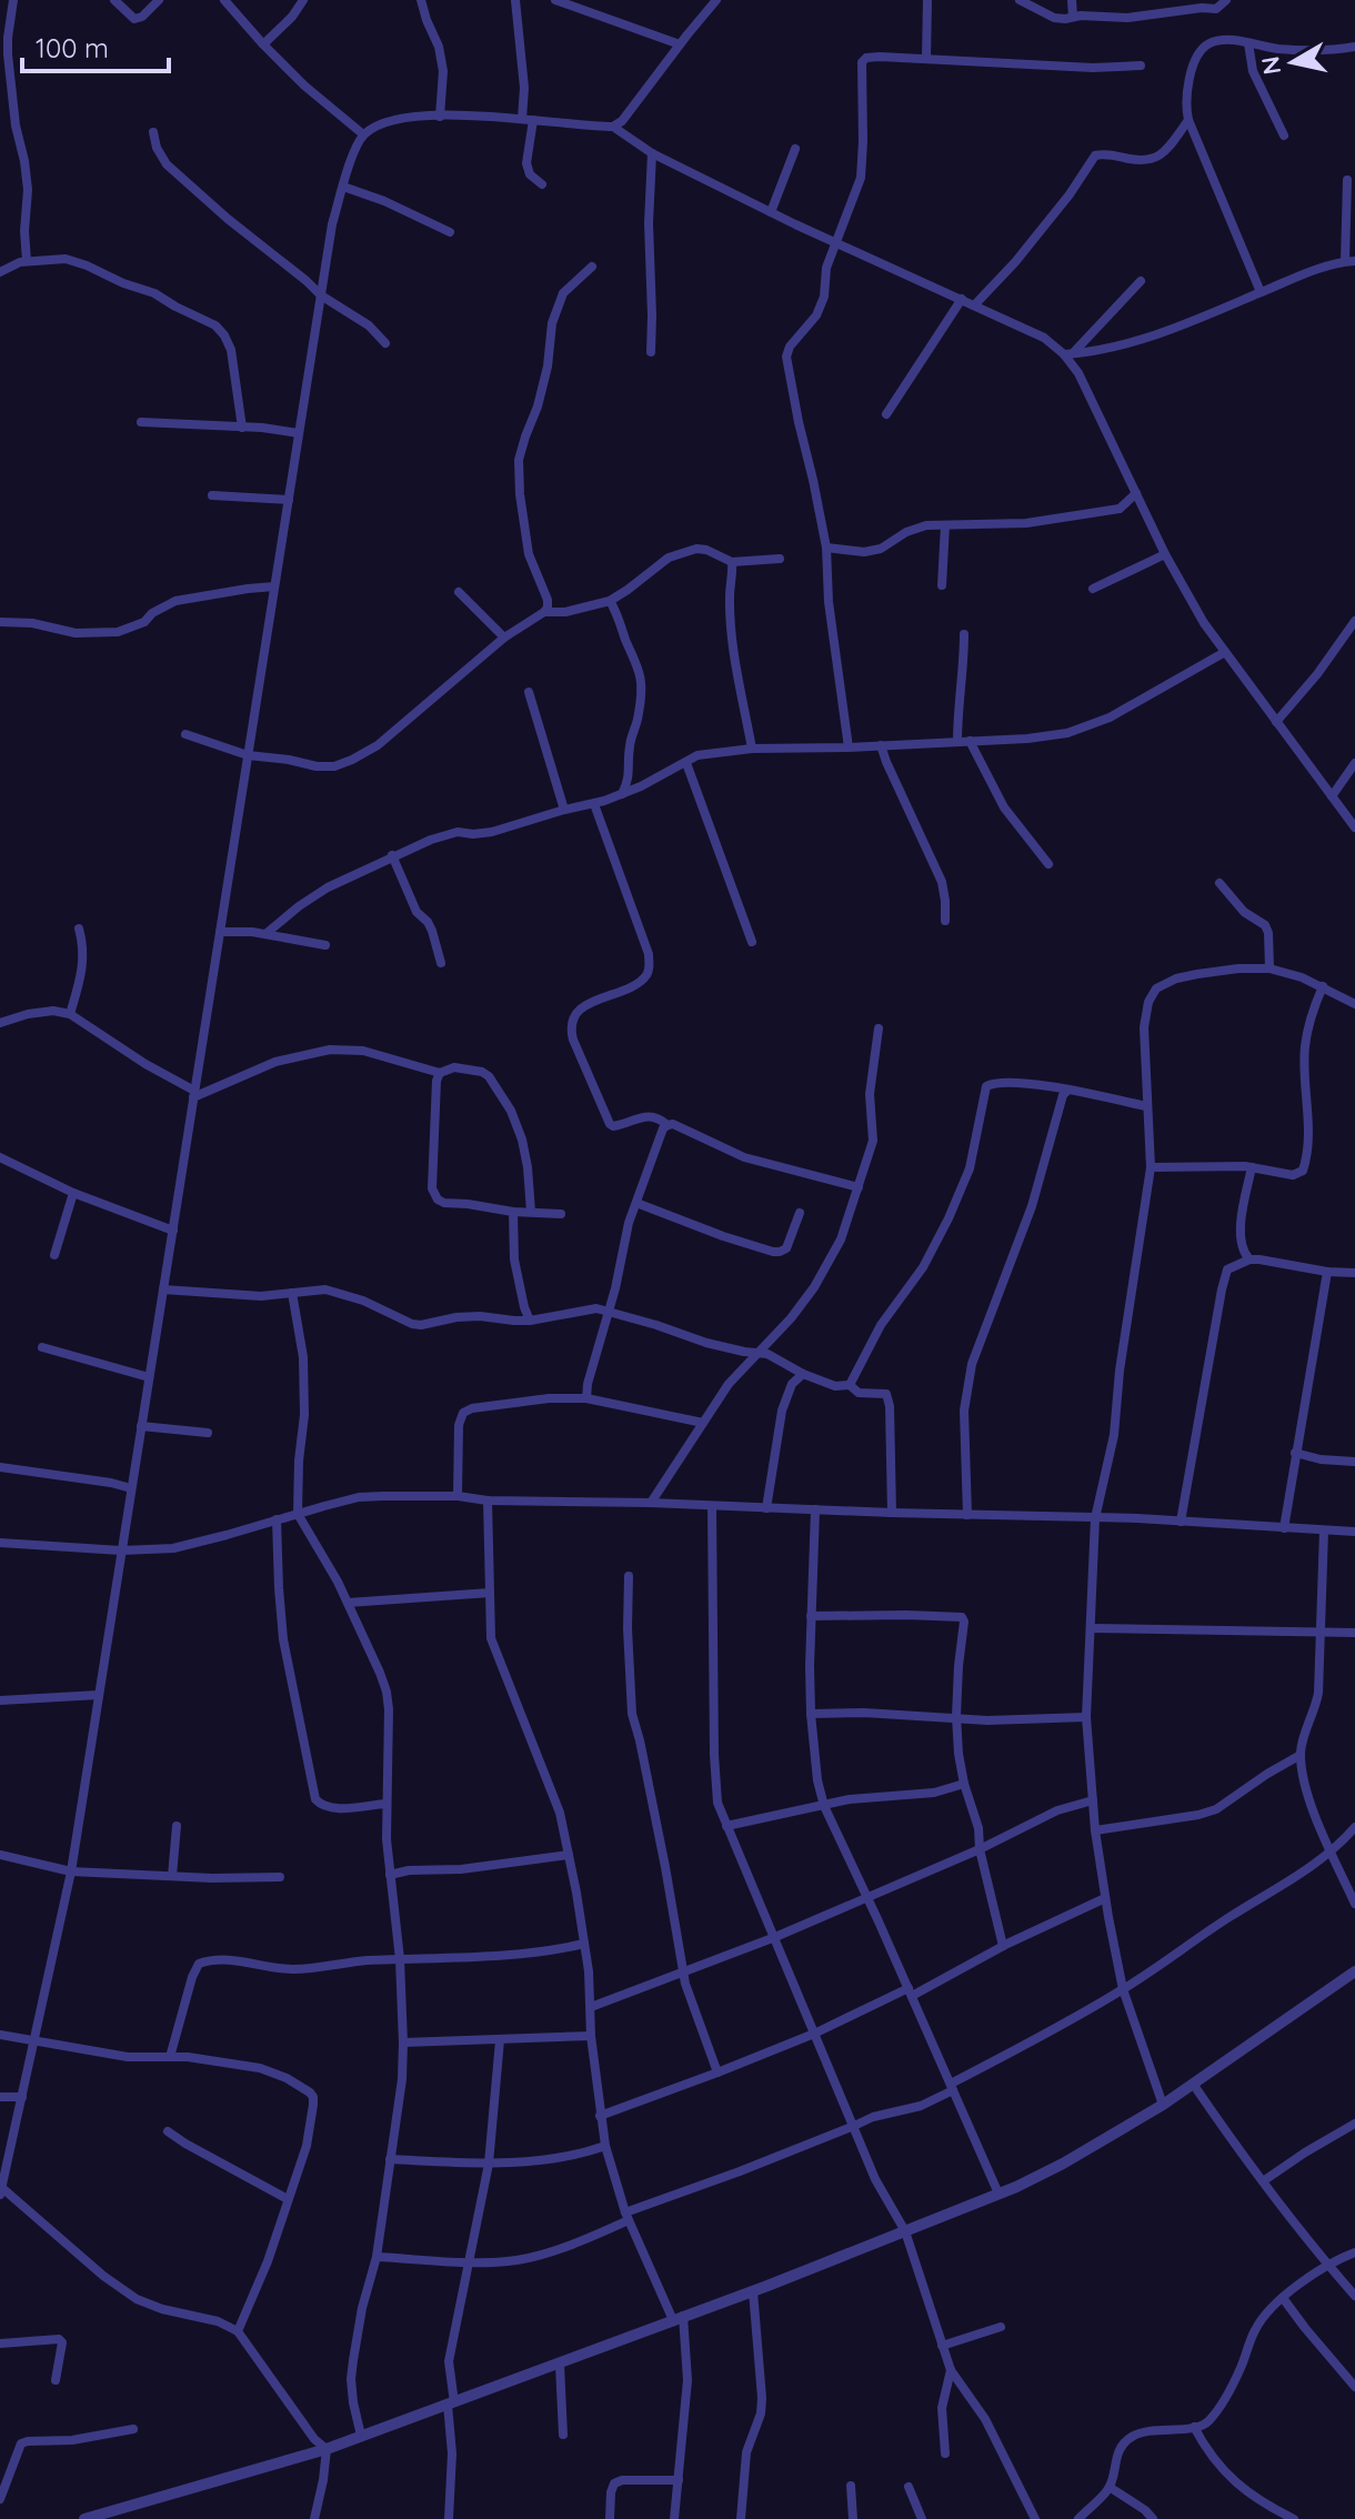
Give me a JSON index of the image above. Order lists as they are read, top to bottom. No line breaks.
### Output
{"scale_bar":"100 m","north":"left"}
